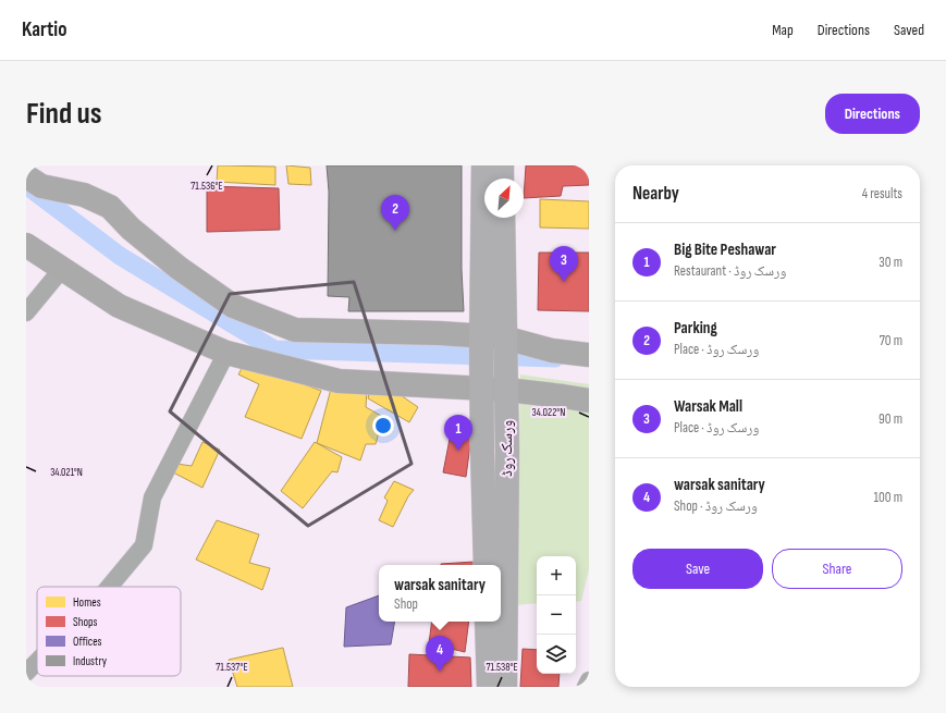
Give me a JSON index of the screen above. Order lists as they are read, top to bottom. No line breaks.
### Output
{"streets":{"main road":["ورسک روڈ"]},"legend":["Homes","Shops","Offices","Industry"],"north":"top right","page":{"header":"Kartio","nav":["Map","Directions","Saved"],"buttons":["Directions",["Save","Share"]],"title":"Find us","heading":["Nearby","4 results"],"pins":["2","3","1","4"],"list":[{"mark":"1","name":"Big Bite Peshawar","note":"Restaurant · ورسک روڈ","value":"30 m"},{"mark":"2","name":"Parking","note":"Place · ورسک روڈ","value":"70 m"},{"mark":"3","name":"Warsak Mall","note":"Place · ورسک روڈ","value":"90 m"},{"mark":"4","name":"warsak sanitary","note":"Shop · ورسک روڈ","value":"100 m"}],"map_buttons":["+","−"],"popup":["warsak sanitary","Shop"]},"coordinates":["71.536°E","34.022°N","34.021°N","71.537°E","71.538°E"]}
